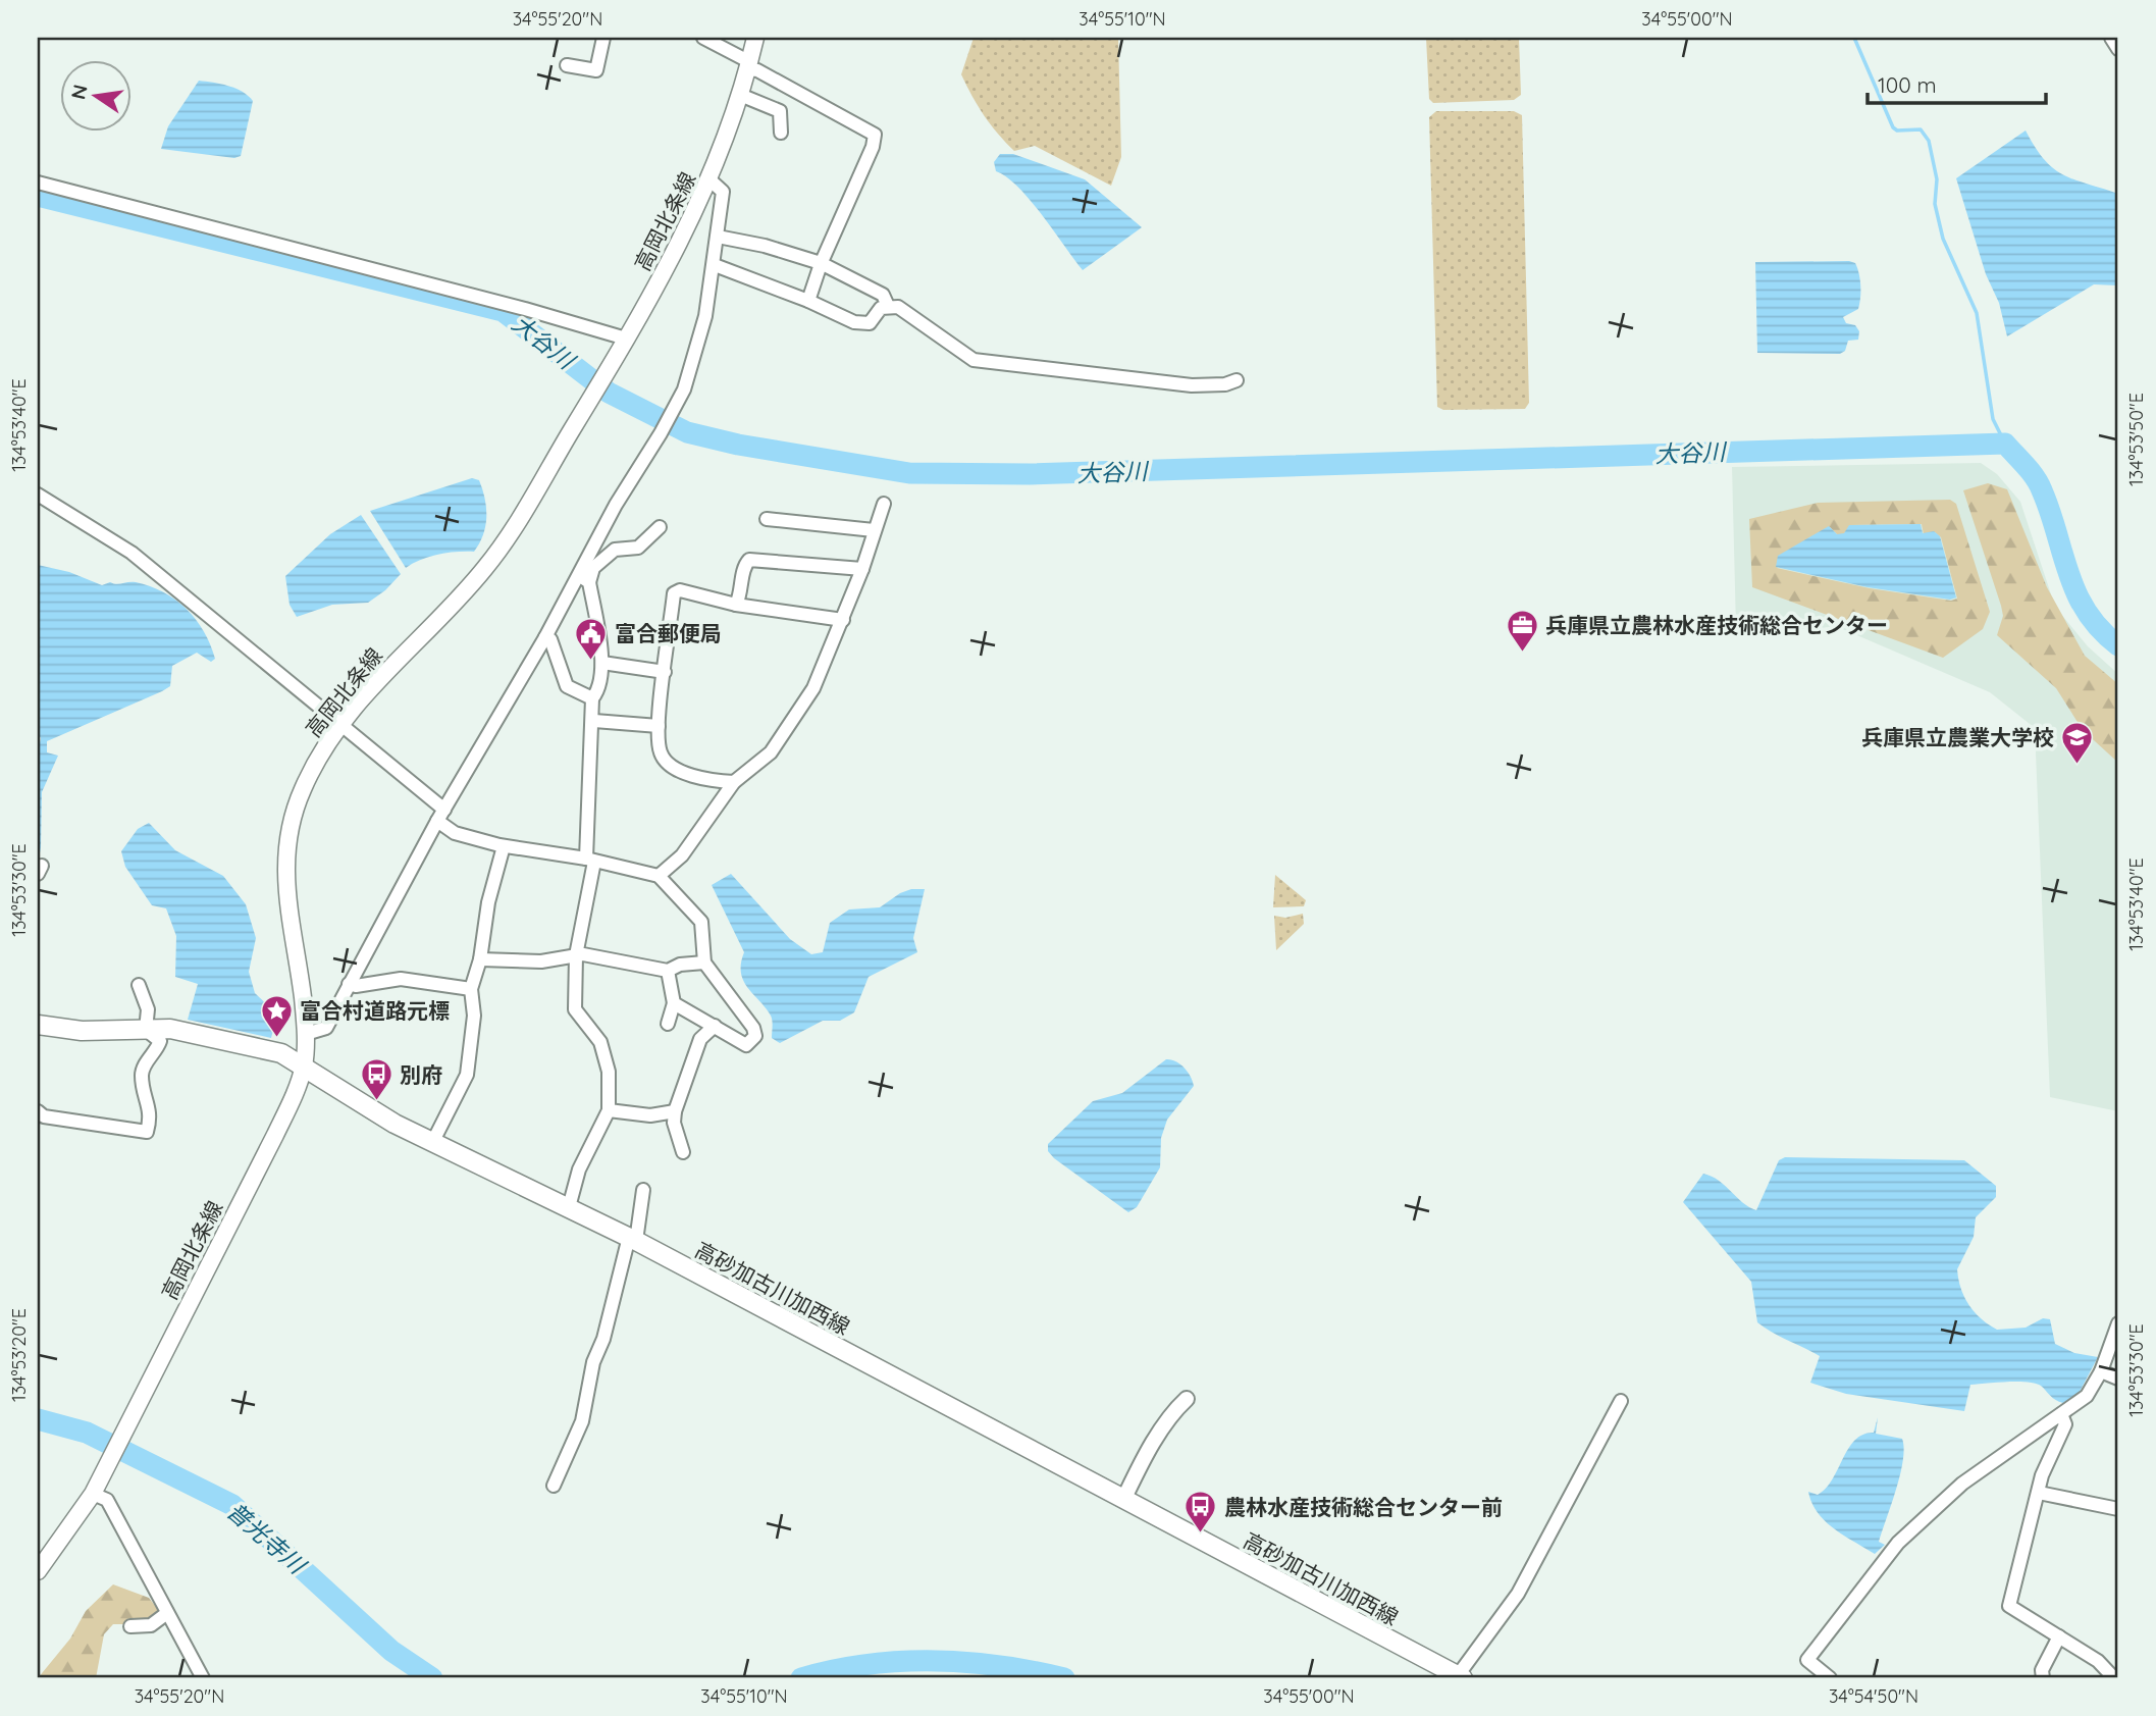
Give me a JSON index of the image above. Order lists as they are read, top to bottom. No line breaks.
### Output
{"streets":{"main road":["高岡北条線","高砂加古川加西線"]},"crossings":[["高岡北条線","高砂加古川加西線"]],"water":["大谷川","普光寺川"],"places":{"office":["兵庫県立農林水産技術総合センター"],"public building":["富合郵便局"],"school or university":["兵庫県立農業大学校"],"place":["富合村道路元標"],"bus stop":["別府","農林水産技術総合センター前"]},"scale_bar":"100 m","north":"left","coordinates":["34°55'20\"N","34°55'10\"N","34°55'00\"N","134°53'40\"E","134°53'50\"E","134°53'30\"E","134°53'20\"E","34°54'50\"N"]}
